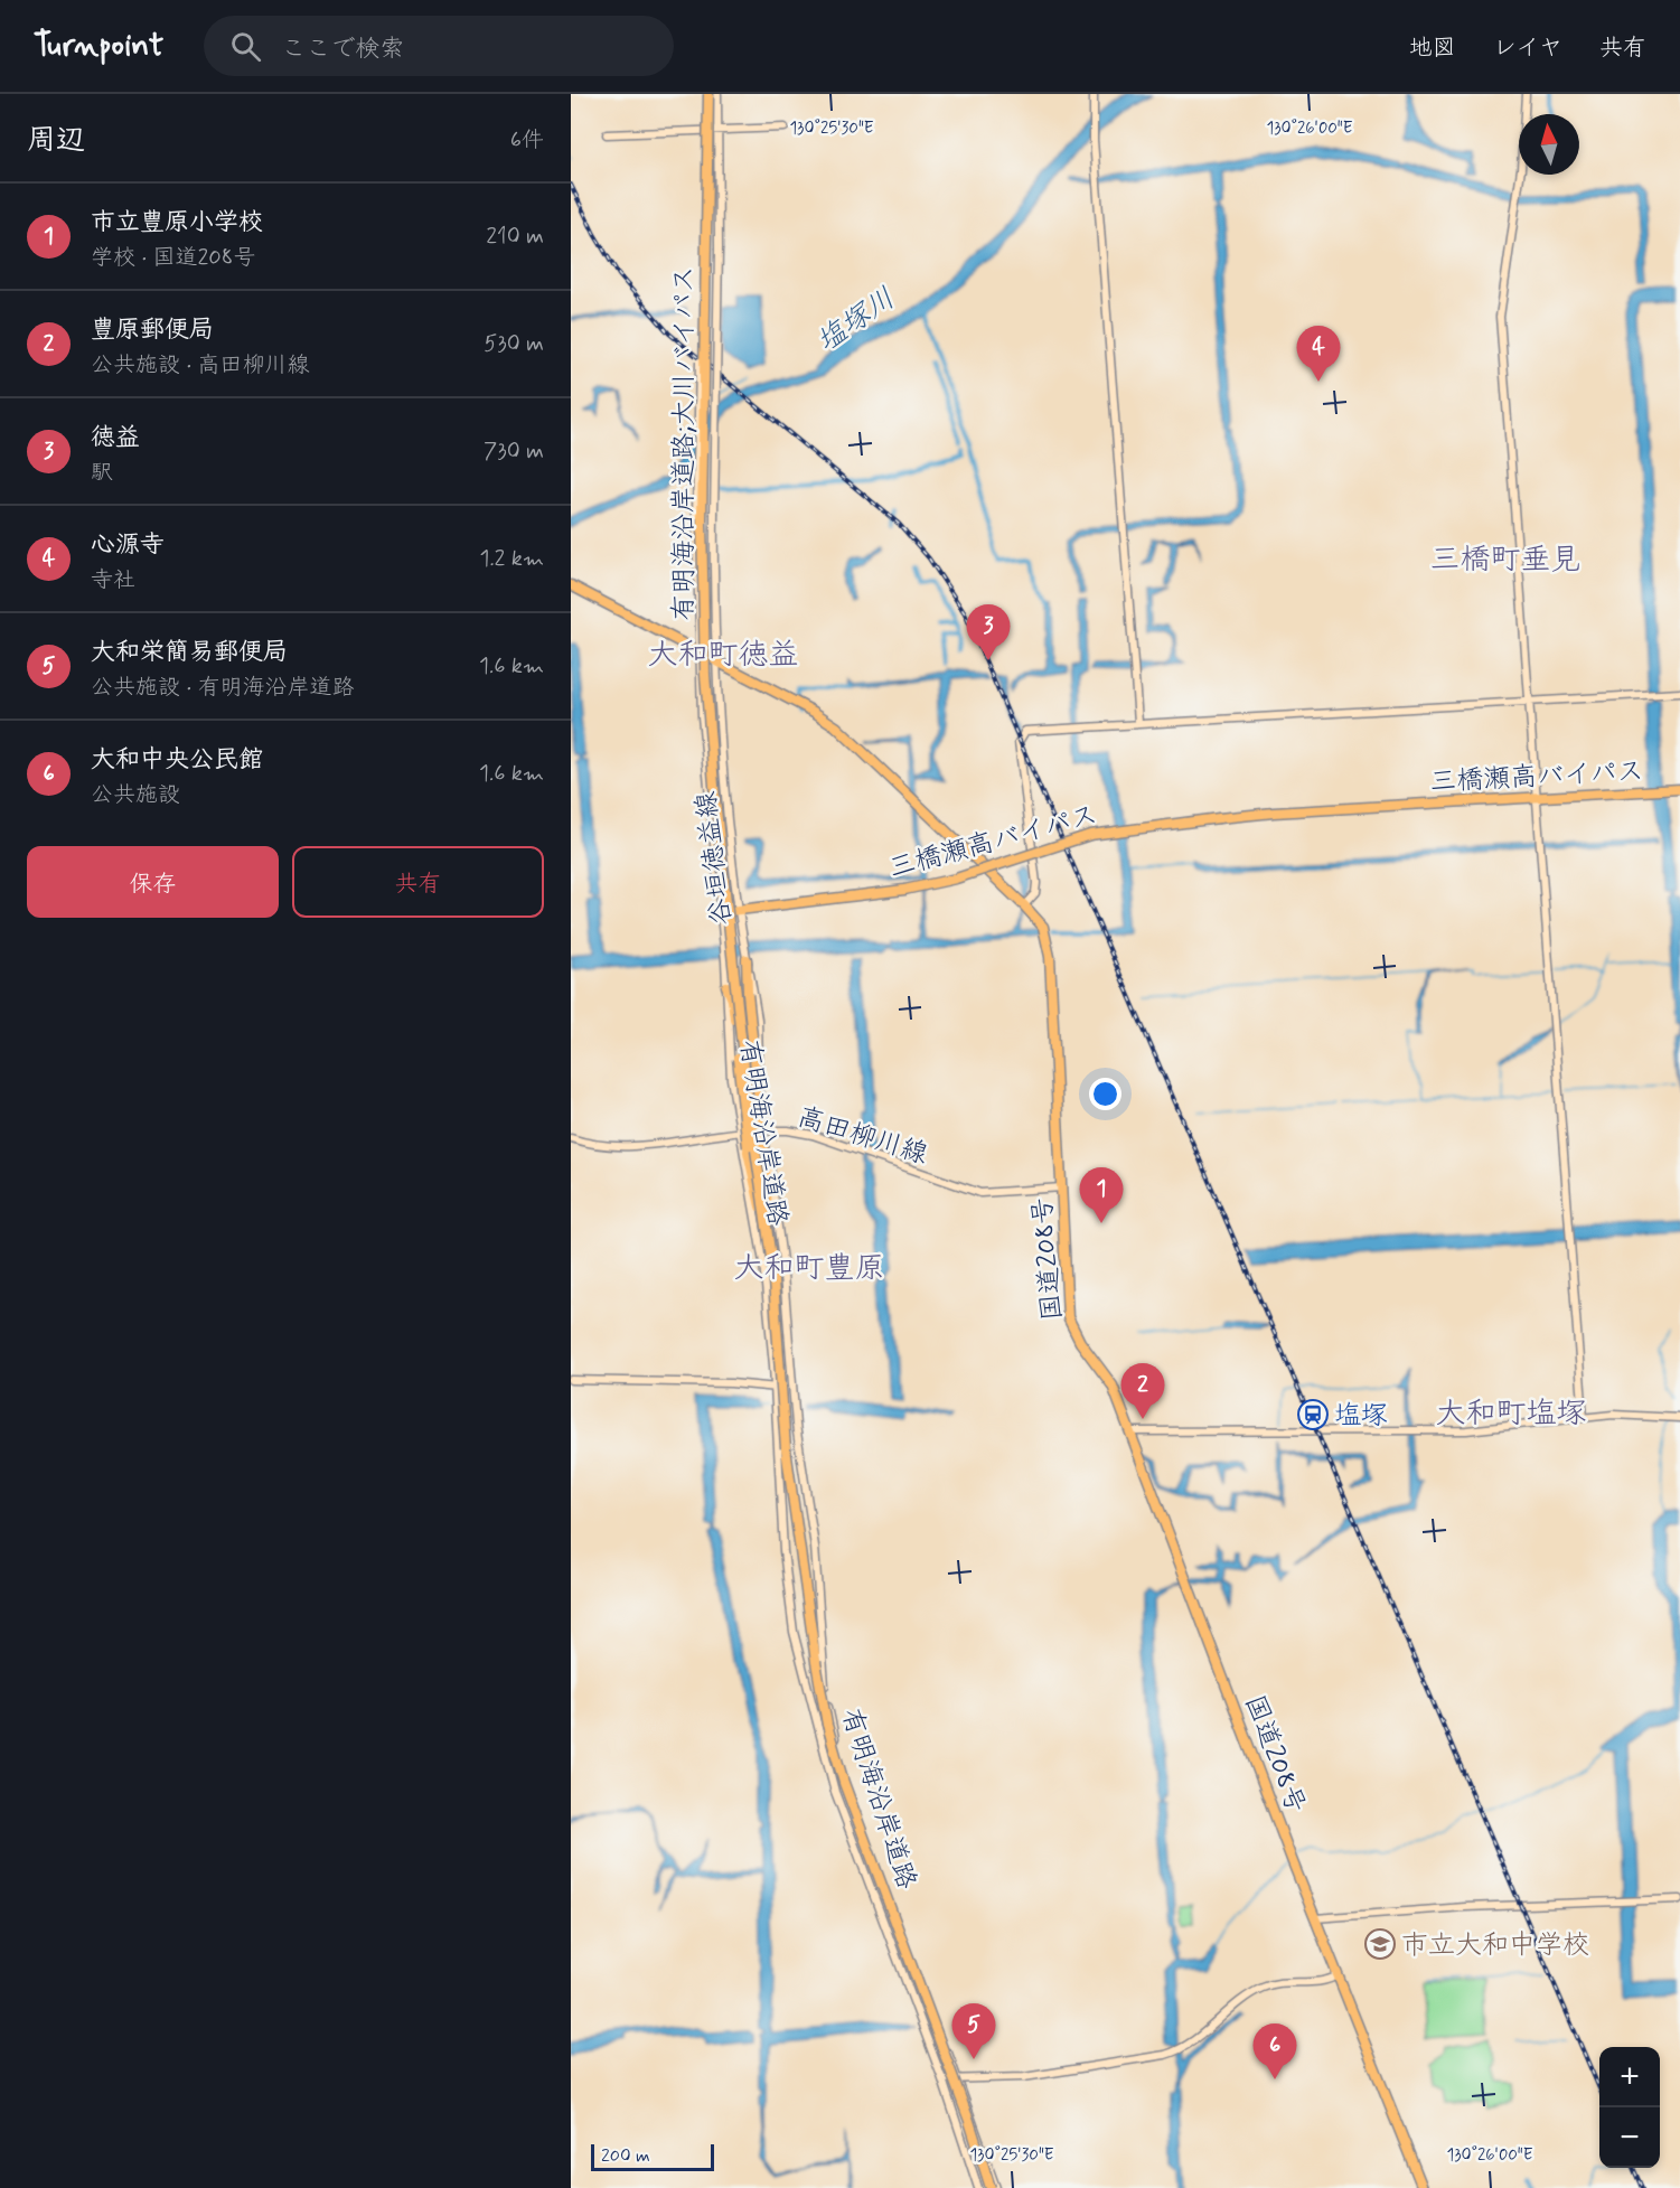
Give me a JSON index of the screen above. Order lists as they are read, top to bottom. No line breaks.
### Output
{"streets":{"highway":["有明海沿岸道路;大川バイパス","三橋瀬高バイパス","国道208号"],"main road":["谷垣徳益線","有明海沿岸道路","高田柳川線"]},"crossings":[["有明海沿岸道路;大川バイパス","三橋瀬高バイパス"],["有明海沿岸道路;大川バイパス","谷垣徳益線"],["三橋瀬高バイパス","谷垣徳益線"],["谷垣徳益線","有明海沿岸道路"],["谷垣徳益線","国道208号"],["有明海沿岸道路","高田柳川線"],["高田柳川線","国道208号"]],"districts":["三橋町垂見","大和町徳益","大和町豊原","大和町塩塚"],"water":["塩塚川"],"places":{"station":["塩塚"],"school or university":["市立大和中学校"]},"scale_bar":"200 m","north":"top","page":{"header":"Turnpoint","search":"ここで検索","nav":["地図","レイヤ","共有"],"heading":["周辺","6件"],"list":[{"mark":"1","name":"市立豊原小学校","note":"学校 · 国道208号","value":"210 m"},{"mark":"2","name":"豊原郵便局","note":"公共施設 · 高田柳川線","value":"530 m"},{"mark":"3","name":"徳益","note":"駅","value":"730 m"},{"mark":"4","name":"心源寺","note":"寺社","value":"1.2 km"},{"mark":"5","name":"大和栄簡易郵便局","note":"公共施設 · 有明海沿岸道路","value":"1.6 km"},{"mark":"6","name":"大和中央公民館","note":"公共施設","value":"1.6 km"}],"pins":["4","3","1","2","5","6"],"buttons":["保存","共有"],"map_buttons":["+","−"],"scale":"200 m"},"coordinates":["130°25'30\"E","130°26'00\"E"]}
